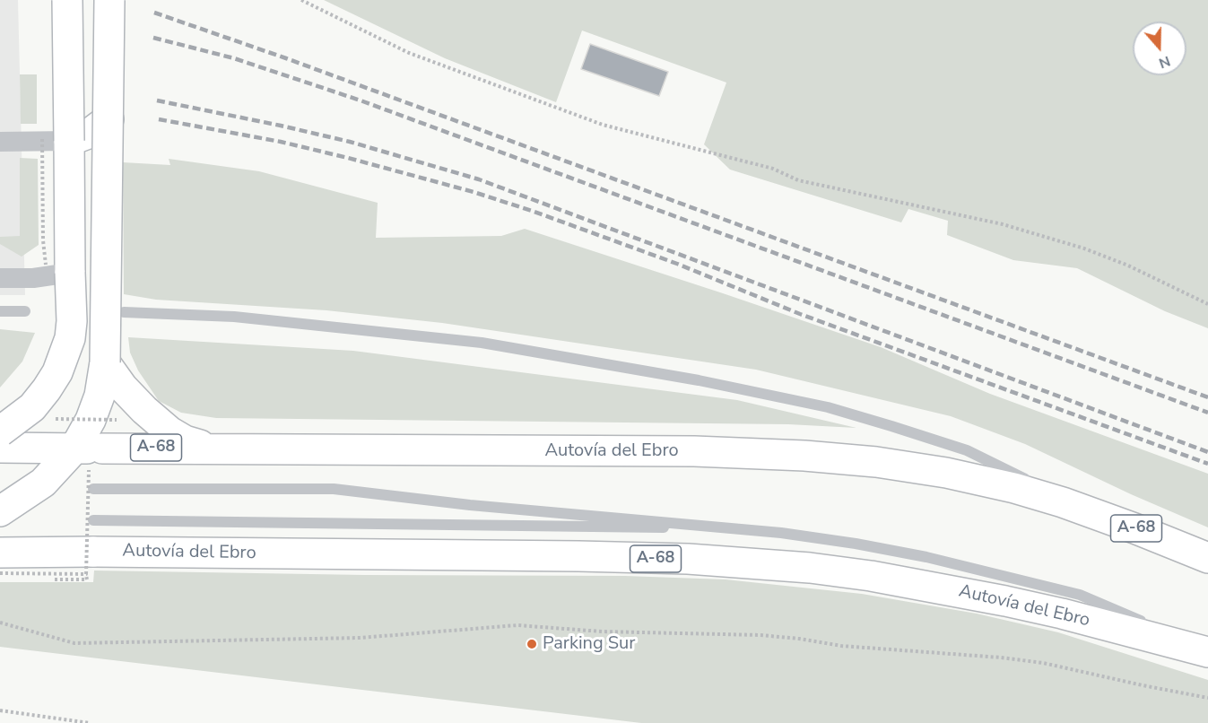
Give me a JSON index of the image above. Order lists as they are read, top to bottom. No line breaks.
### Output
{"streets":{"main road":["A-68","Autovía del Ebro"]},"places":["Parking Sur"],"north":"bottom"}
